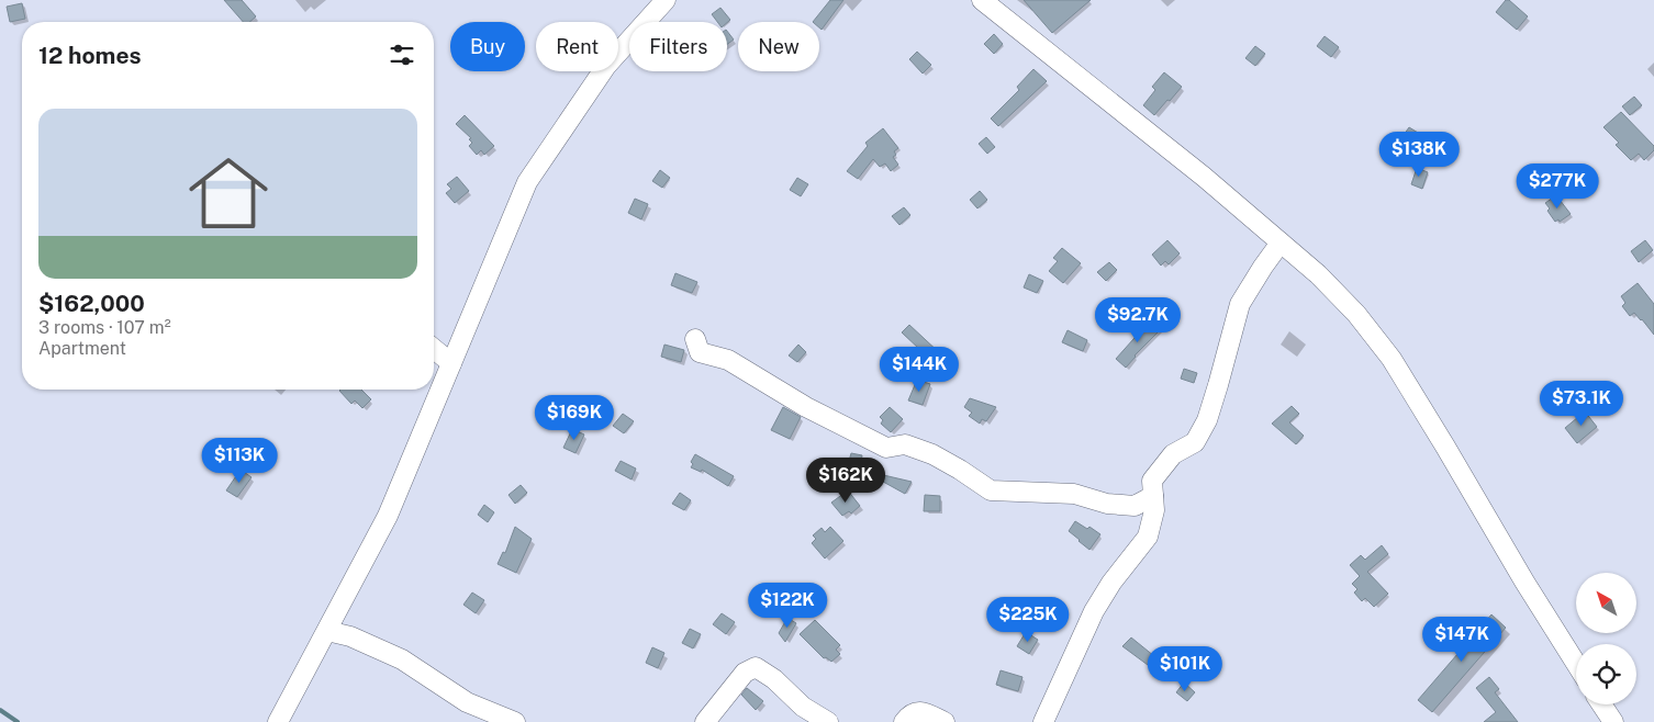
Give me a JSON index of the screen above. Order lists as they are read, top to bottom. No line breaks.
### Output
{"north":"top left","page":{"chip":["Buy","Rent","Filters","New"],"heading":"12 homes","list":[{"name":"$162,000","note":"3 rooms · 107 m² · Apartment"}],"price":["$138K","$277K","$92.7K","$144K","$73.1K","$169K","$113K","$162K","$122K","$225K","$147K","$101K"]}}
